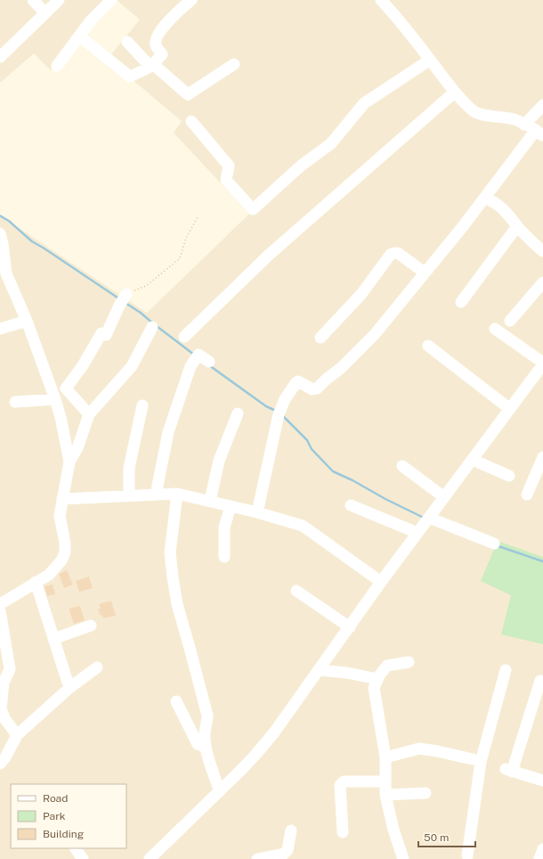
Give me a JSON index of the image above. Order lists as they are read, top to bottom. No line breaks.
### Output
{"legend":["Road","Park","Building"],"scale_bar":"50 m"}
